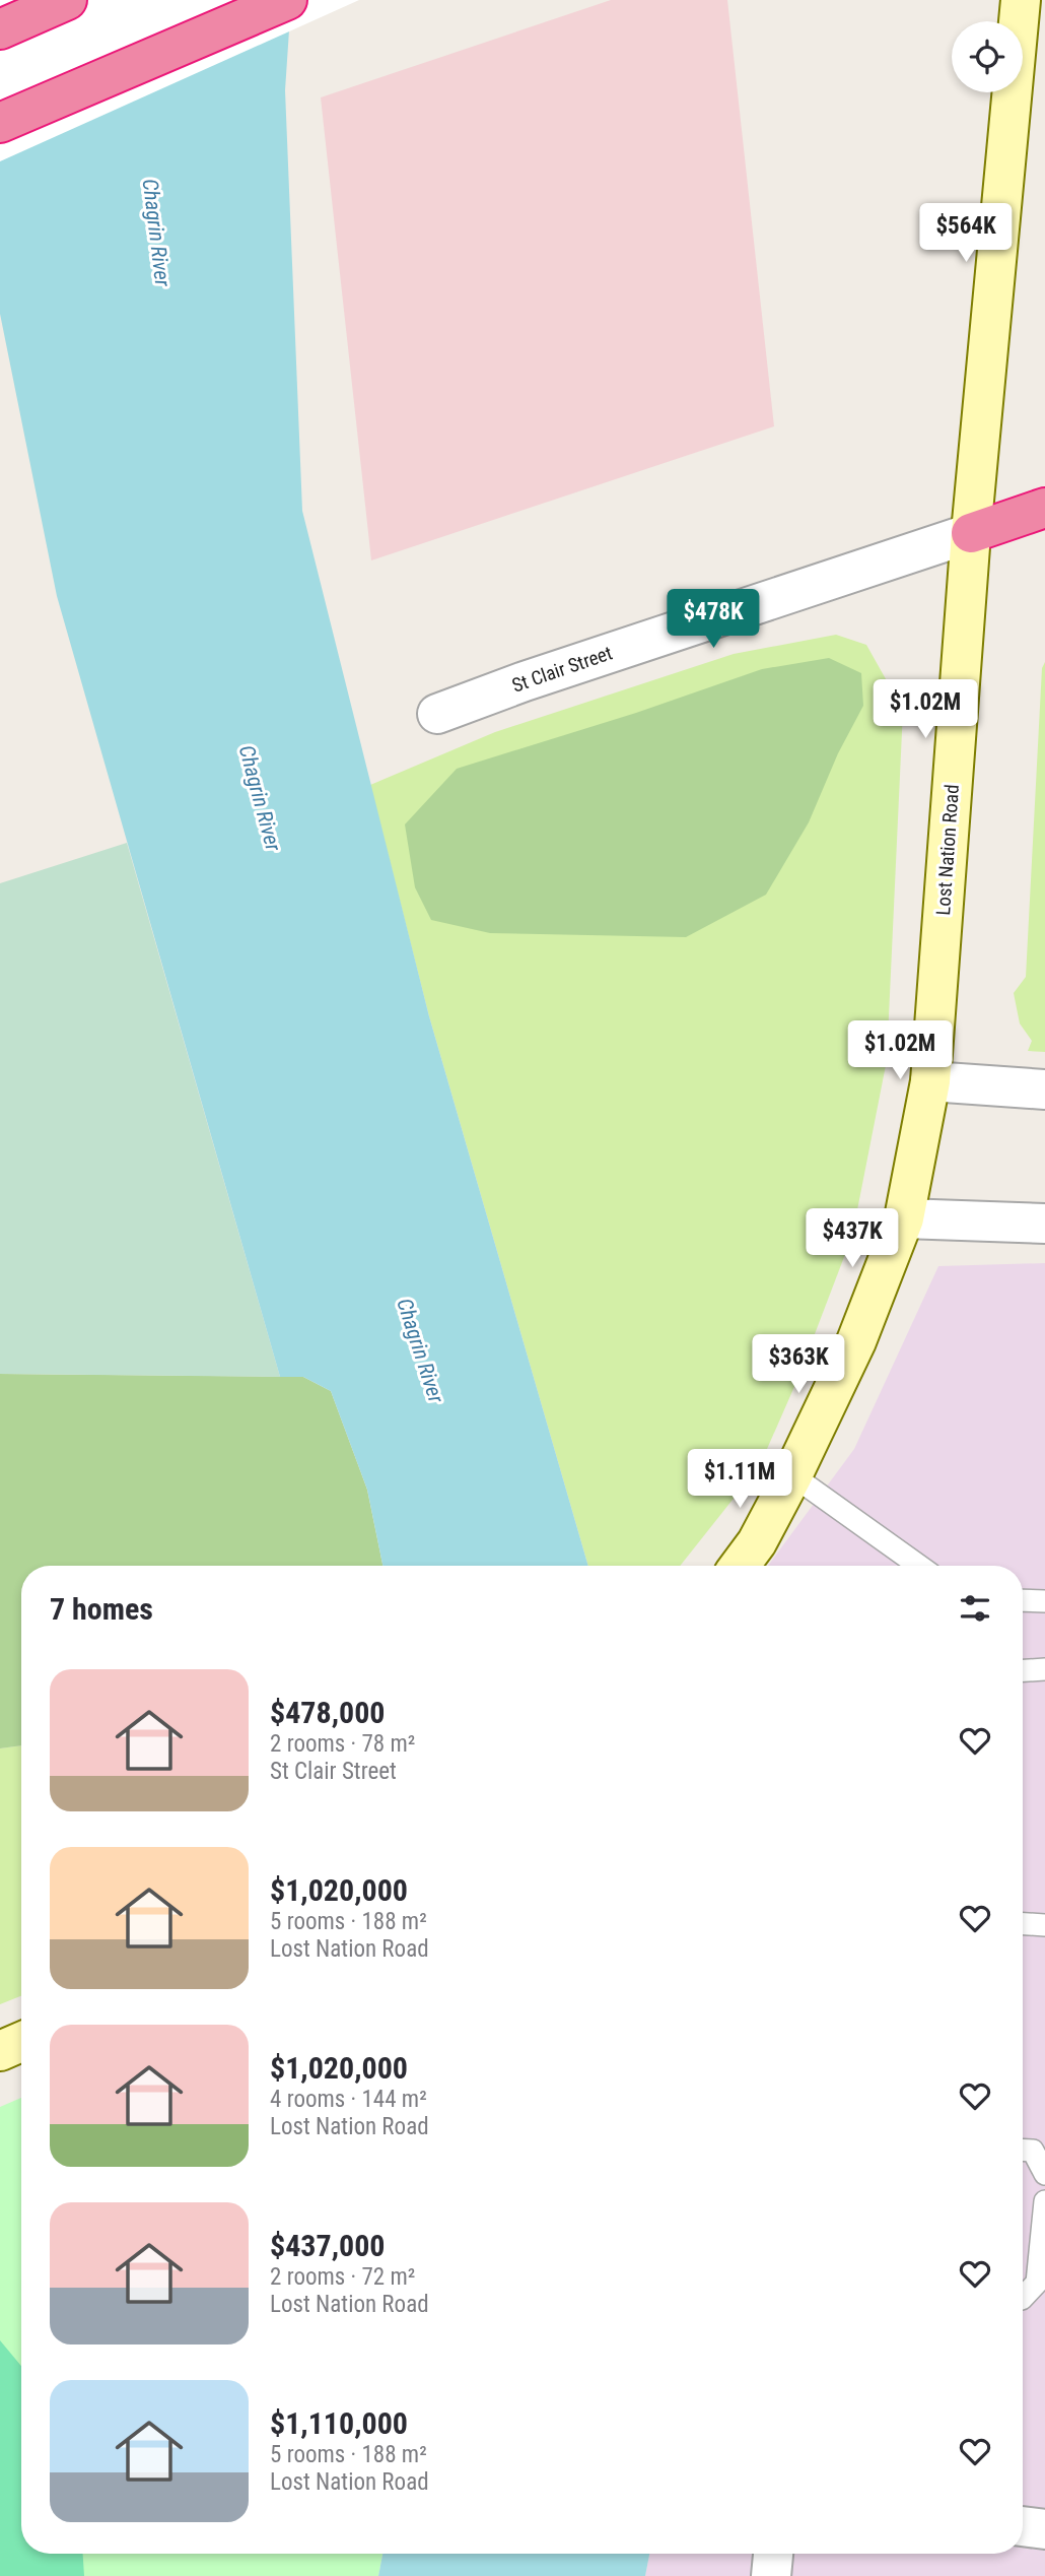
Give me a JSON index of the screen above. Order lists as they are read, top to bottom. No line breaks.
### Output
{"streets":{"street":["St Clair Street","Lost Nation Road"]},"crossings":[["St Clair Street","Lost Nation Road"]],"water":["Chagrin River"],"page":{"price":["$564K","$478K","$1.02M","$1.02M","$437K","$363K","$1.11M"],"heading":"7 homes","list":[{"name":"$478,000","note":"2 rooms · 78 m² · St Clair Street"},{"name":"$1,020,000","note":"5 rooms · 188 m² · Lost Nation Road"},{"name":"$1,020,000","note":"4 rooms · 144 m² · Lost Nation Road"},{"name":"$437,000","note":"2 rooms · 72 m² · Lost Nation Road"},{"name":"$1,110,000","note":"5 rooms · 188 m² · Lost Nation Road"}]}}
